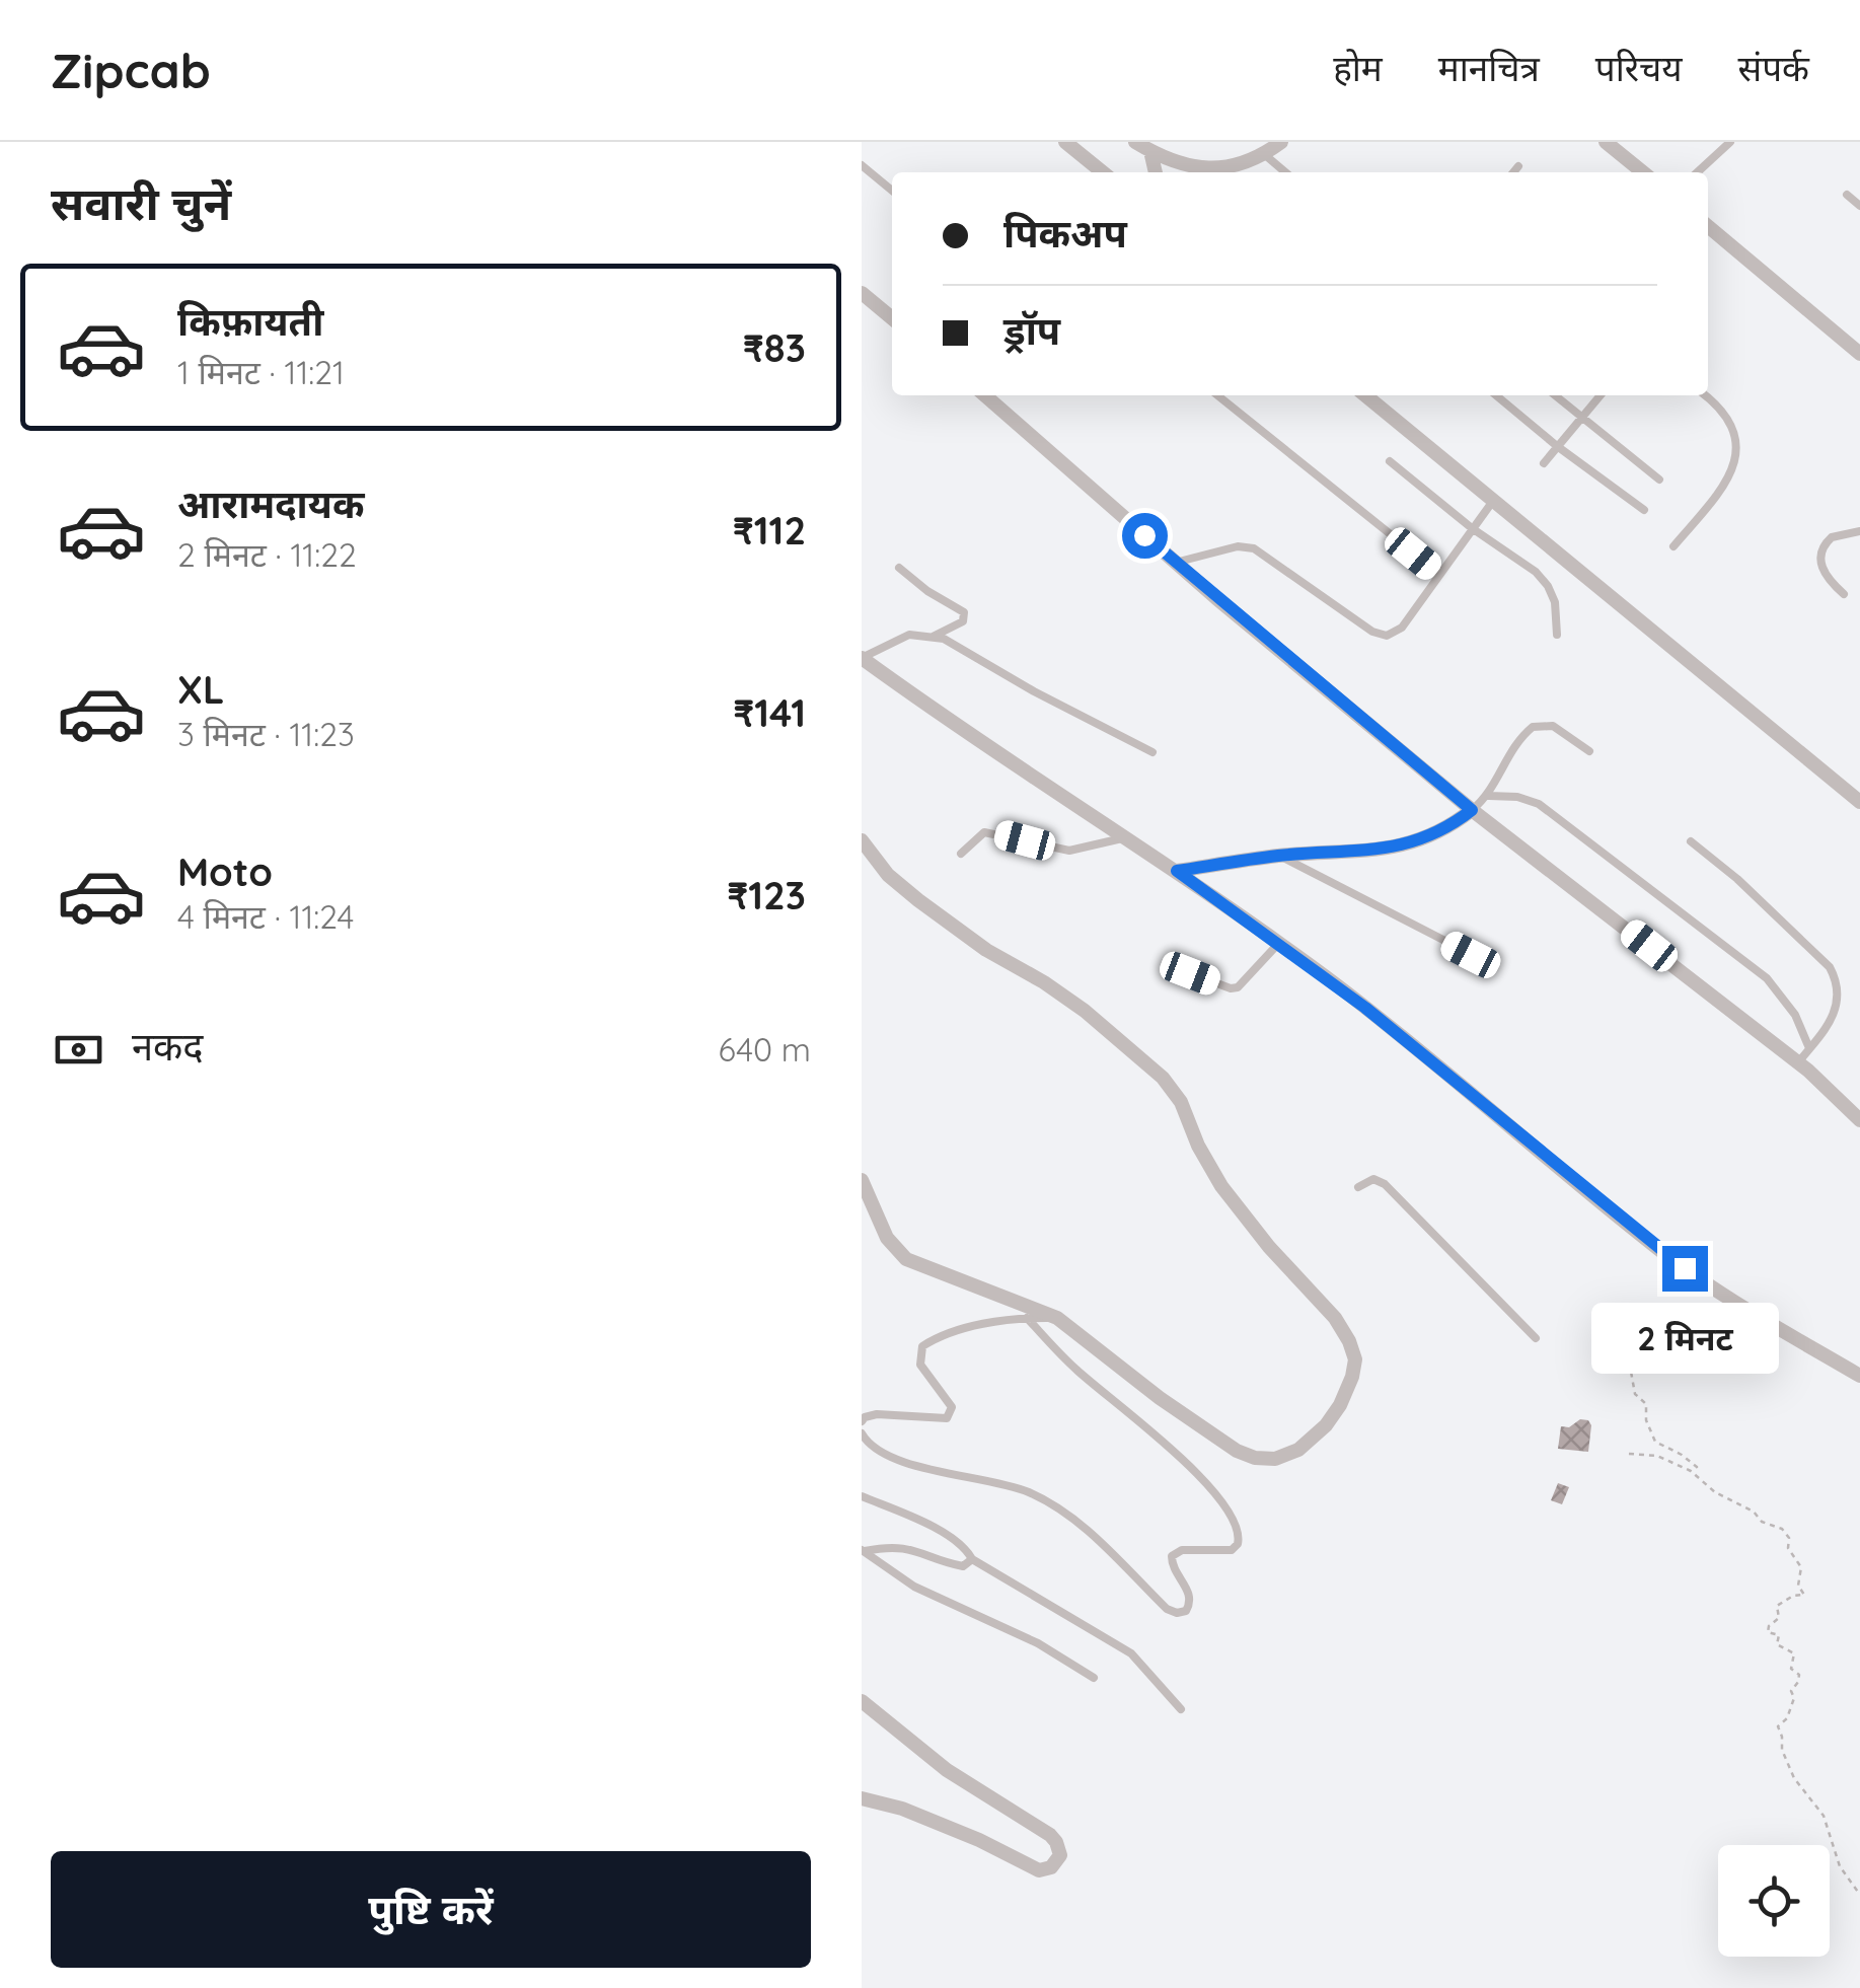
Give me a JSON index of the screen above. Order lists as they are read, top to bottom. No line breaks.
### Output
{"page":{"header":"Zipcab","nav":["होम","मानचित्र","परिचय","संपर्क"],"heading":"सवारी चुनें","banner":["पिकअप","ड्रॉप"],"list":[{"name":"किफ़ायती","note":"1 मिनट · 11:21","value":"₹83"},{"name":"आरामदायक","note":"2 मिनट · 11:22","value":"₹112"},{"name":"XL","note":"3 मिनट · 11:23","value":"₹141"},{"name":"Moto","note":"4 मिनट · 11:24","value":"₹123"}],"pay":["नकद","640 m"],"bubble":"2 मिनट","buttons":"पुष्टि करें"}}
